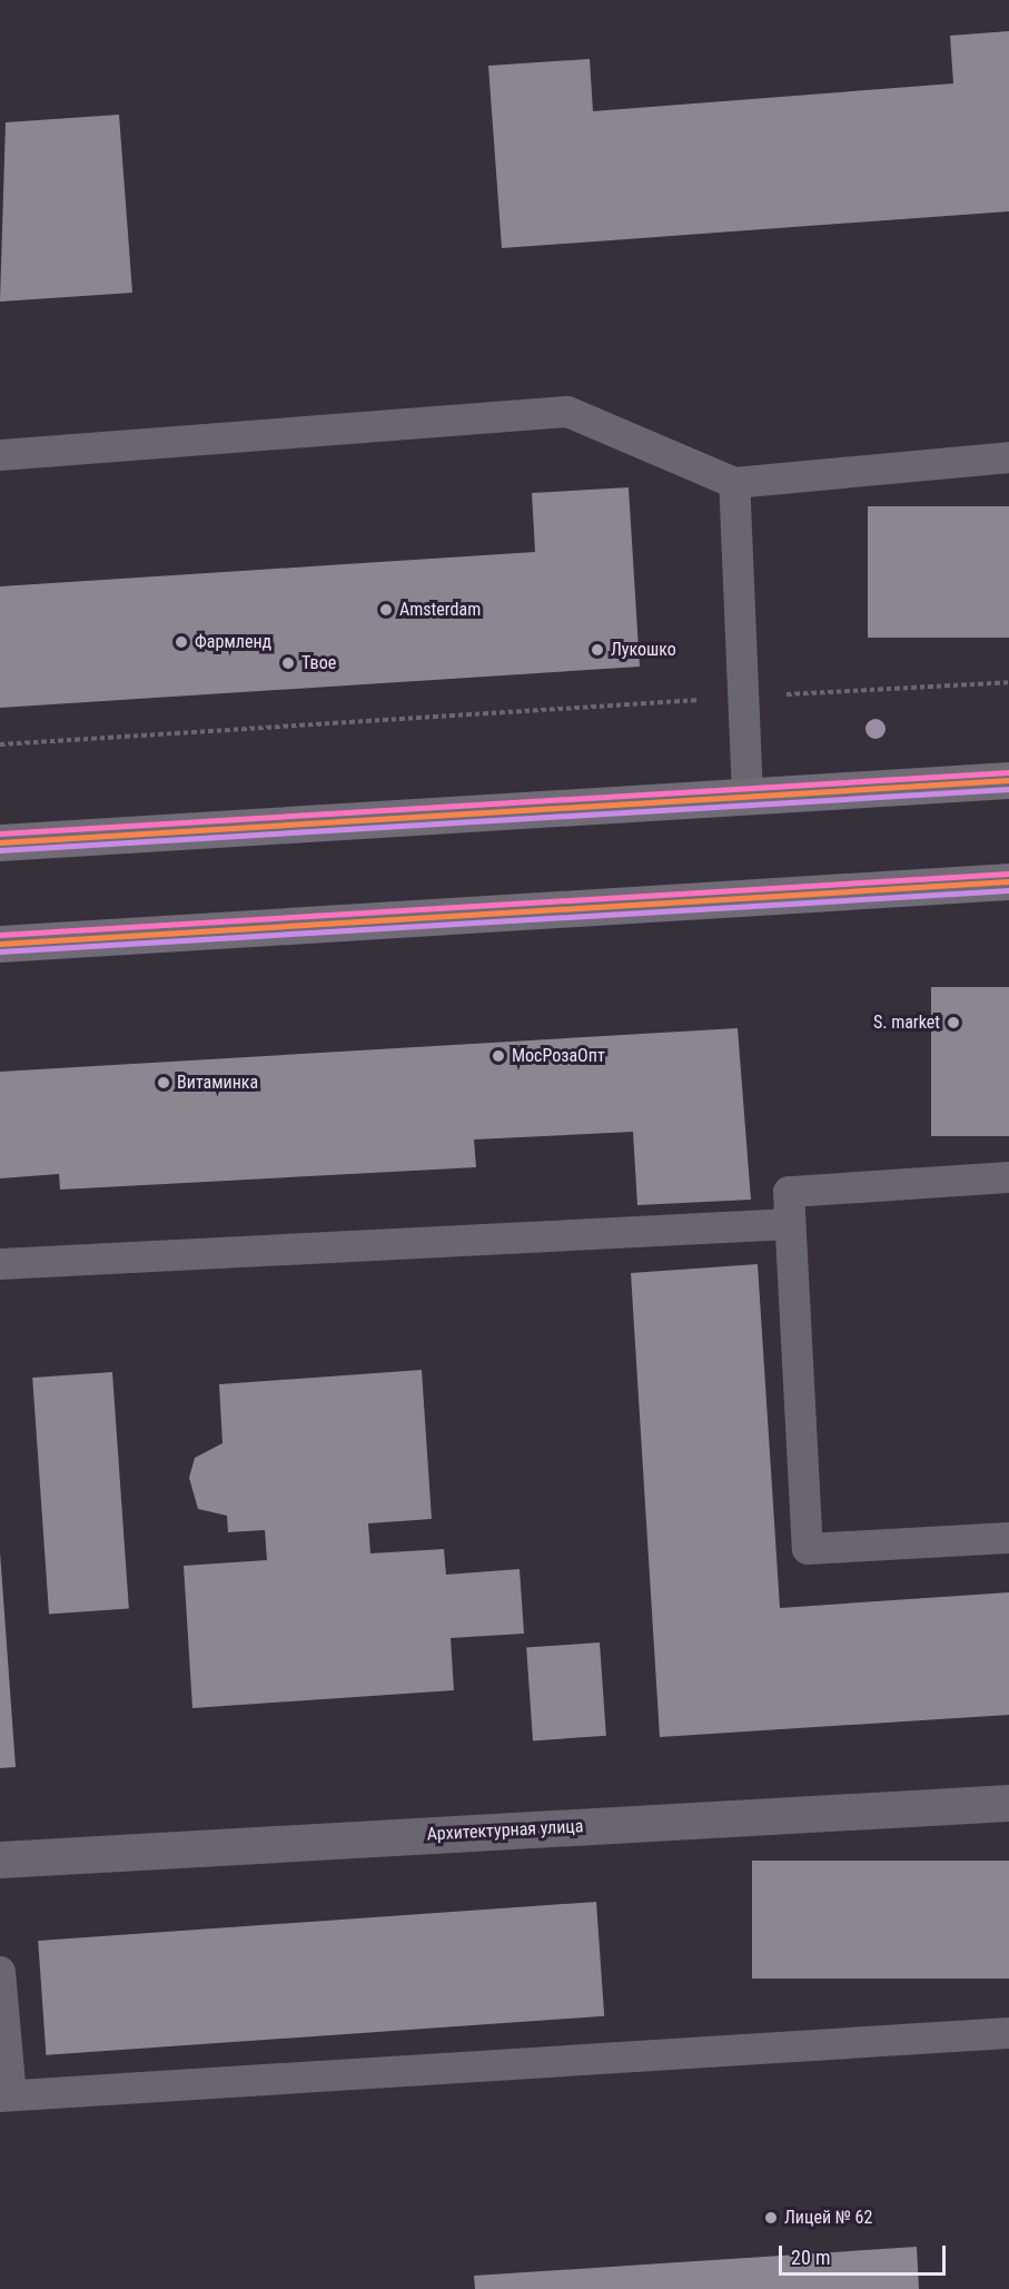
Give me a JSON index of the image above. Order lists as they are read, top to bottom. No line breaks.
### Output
{"streets":{"street":["Архитектурная улица"]},"places":["Amsterdam","Фармленд","Лукошко","Твое","S. market","МосРозаОпт","Витаминка","Лицей № 62"],"scale_bar":"20 m"}
